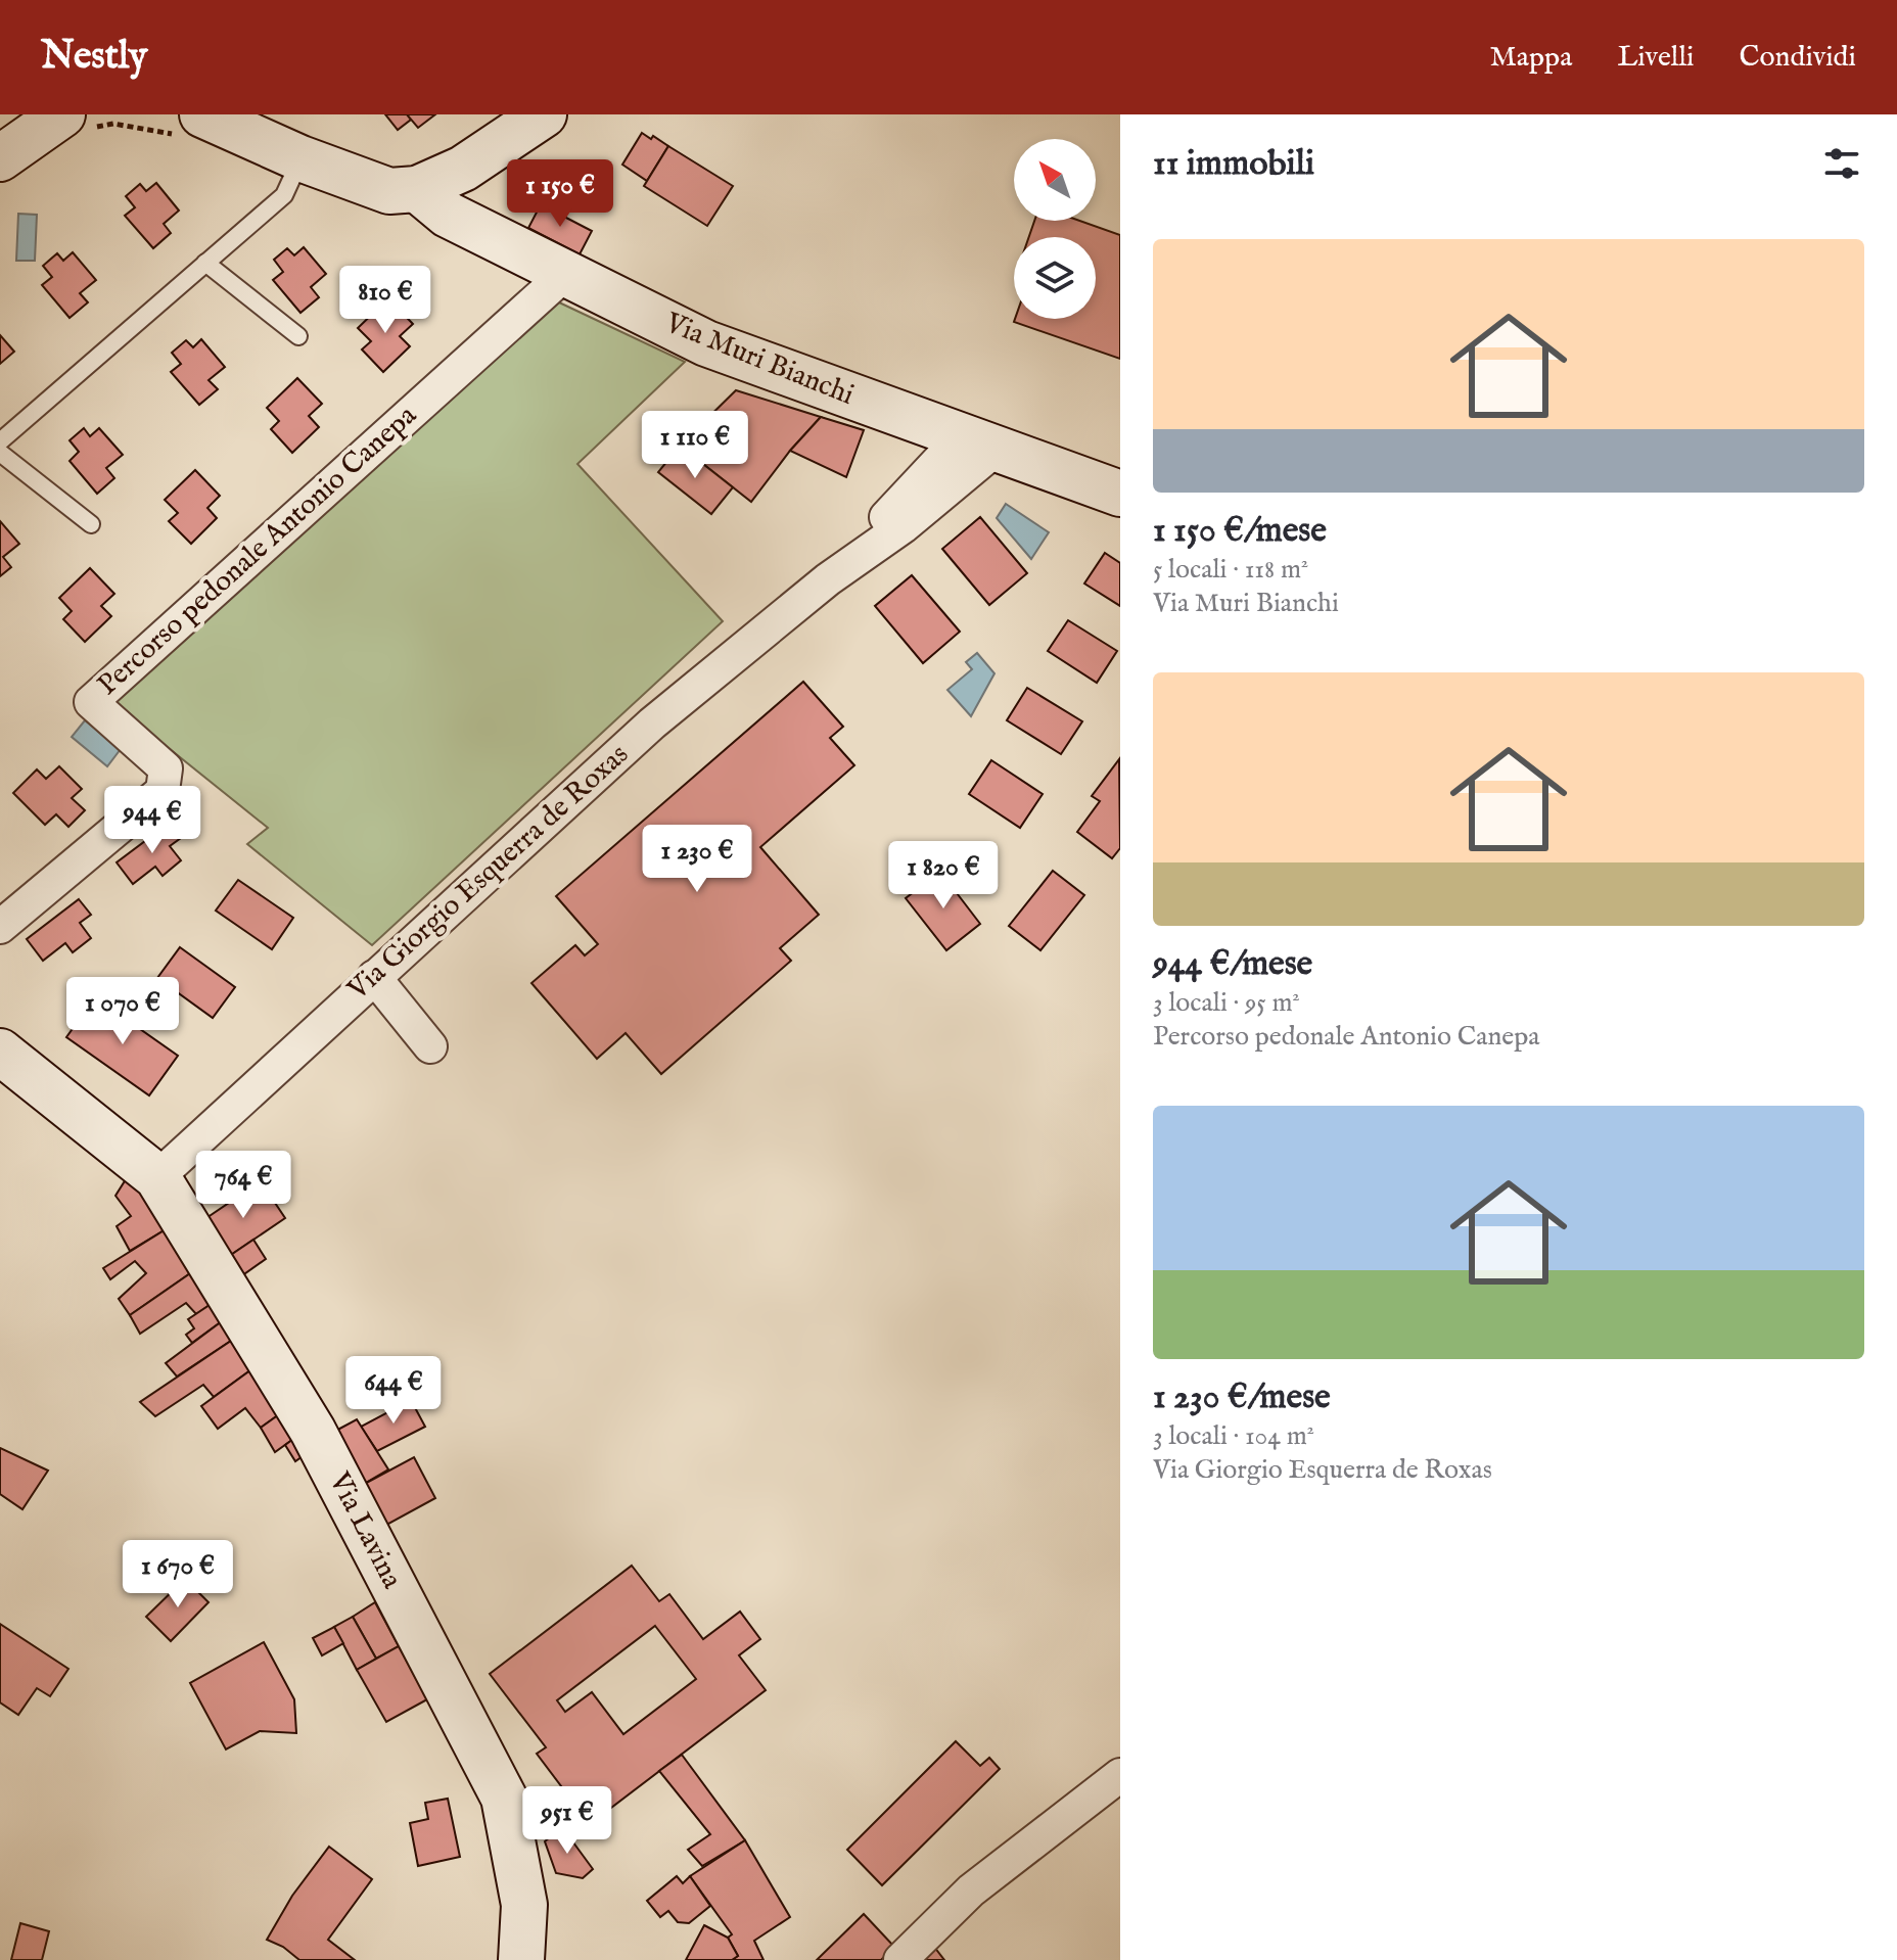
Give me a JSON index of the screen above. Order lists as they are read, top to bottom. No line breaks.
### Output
{"streets":{"main road":["Via Muri Bianchi","Via Lavina"],"street":["Percorso pedonale Antonio Canepa","Via Giorgio Esquerra de Roxas"]},"crossings":[["Via Muri Bianchi","Percorso pedonale Antonio Canepa"],["Via Muri Bianchi","Via Giorgio Esquerra de Roxas"],["Via Giorgio Esquerra de Roxas","Via Lavina"]],"north":"top left","page":{"header":"Nestly","nav":["Mappa","Livelli","Condividi"],"heading":"11 immobili","price":["1 150 €","810 €","1 110 €","944 €","1 230 €","1 820 €","1 070 €","764 €","644 €","1 670 €","951 €"],"list":[{"name":"1 150 €/mese","note":"5 locali · 118 m² · Via Muri Bianchi"},{"name":"944 €/mese","note":"3 locali · 95 m² · Percorso pedonale Antonio Canepa"},{"name":"1 230 €/mese","note":"3 locali · 104 m² · Via Giorgio Esquerra de Roxas"}]}}
